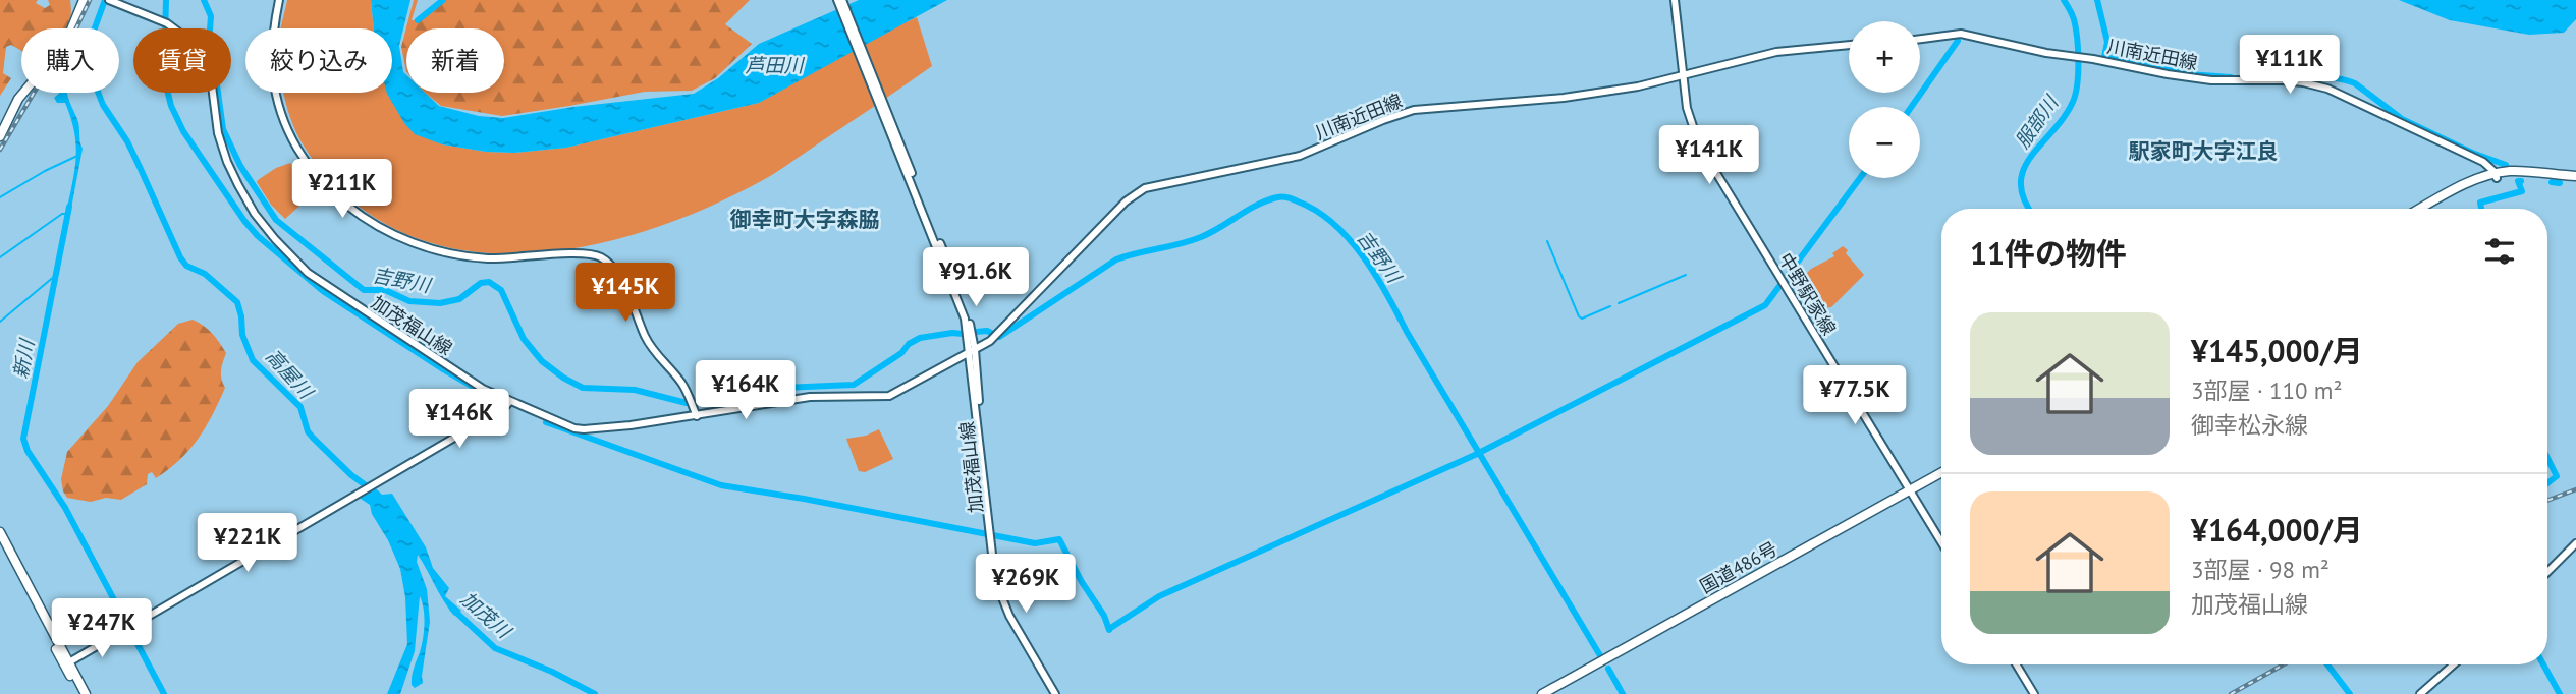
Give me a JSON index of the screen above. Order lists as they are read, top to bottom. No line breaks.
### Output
{"streets":{"highway":["国道486号"],"main road":["川南近田線","中野駅家線","加茂福山線"]},"crossings":[["川南近田線","中野駅家線"],["川南近田線","加茂福山線"],["中野駅家線","国道486号"]],"districts":["駅家町大字江良","御幸町大字森脇"],"water":["芦田川","服部川","吉野川","新川","高屋川","加茂川"],"page":{"map_buttons":["+","−"],"chip":["購入","賃貸","絞り込み","新着"],"price":["¥111K","¥141K","¥211K","¥91.6K","¥145K","¥164K","¥77.5K","¥146K","¥221K","¥269K","¥247K"],"heading":"11件の物件","list":[{"name":"¥145,000/月","note":"3部屋 · 110 m² · 御幸松永線"},{"name":"¥164,000/月","note":"3部屋 · 98 m² · 加茂福山線"}]}}
